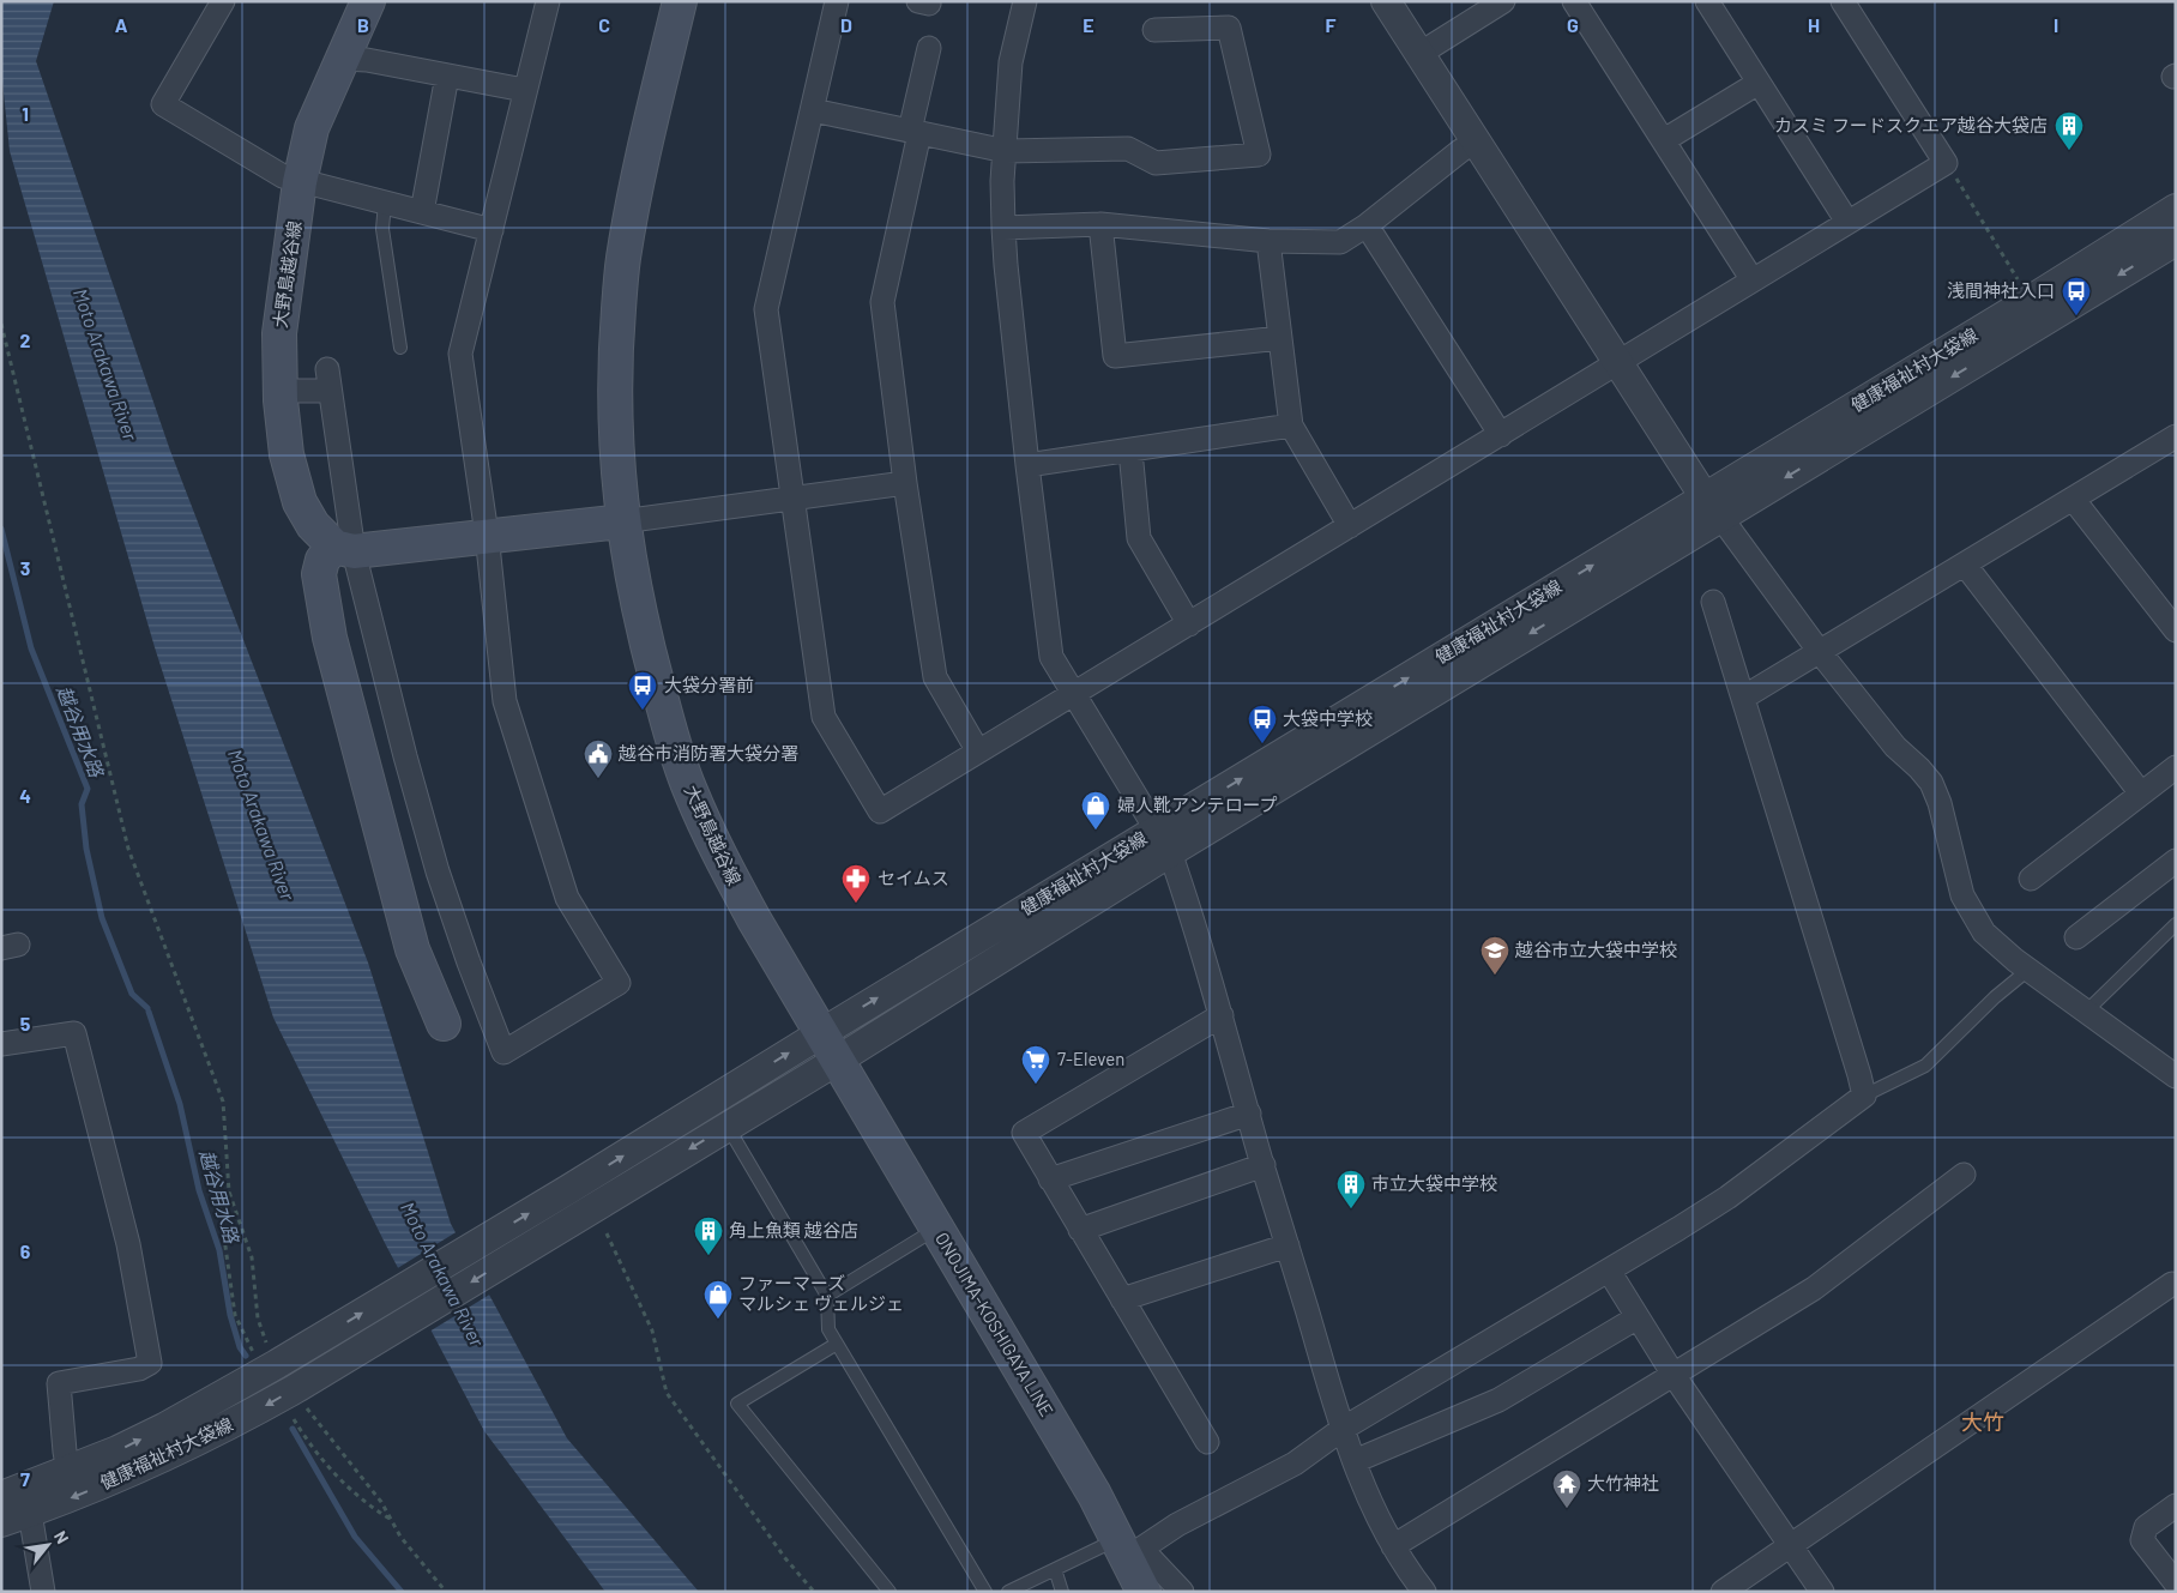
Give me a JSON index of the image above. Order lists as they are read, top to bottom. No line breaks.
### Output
{"streets":{"main road":["大野島越谷線","ONOJIMA-KOSHIGAYA LINE"],"street":["健康福祉村大袋線"]},"crossings":[["大野島越谷線","健康福祉村大袋線"],["大野島越谷線","ONOJIMA-KOSHIGAYA LINE"],["健康福祉村大袋線","ONOJIMA-KOSHIGAYA LINE"]],"districts":["大竹"],"water":["Moto Arakawa River","越谷用水路"],"places":{"building":["カスミ フードスクエア越谷大袋店","市立大袋中学校","角上魚類 越谷店"],"bus stop":["浅間神社入口","大袋分署前","大袋中学校"],"public building":["越谷市消防署大袋分署"],"shop":["婦人靴アンテロープ","ファーマーズ マルシェ ヴェルジェ"],"pharmacy":["セイムス"],"school or university":["越谷市立大袋中学校"],"supermarket":["7-Eleven"],"temple":["大竹神社"]},"north":"top right","grid":{"columns":["A","B","C","D","E","F","G","H","I"],"rows":["1","2","3","4","5","6","7"]}}
